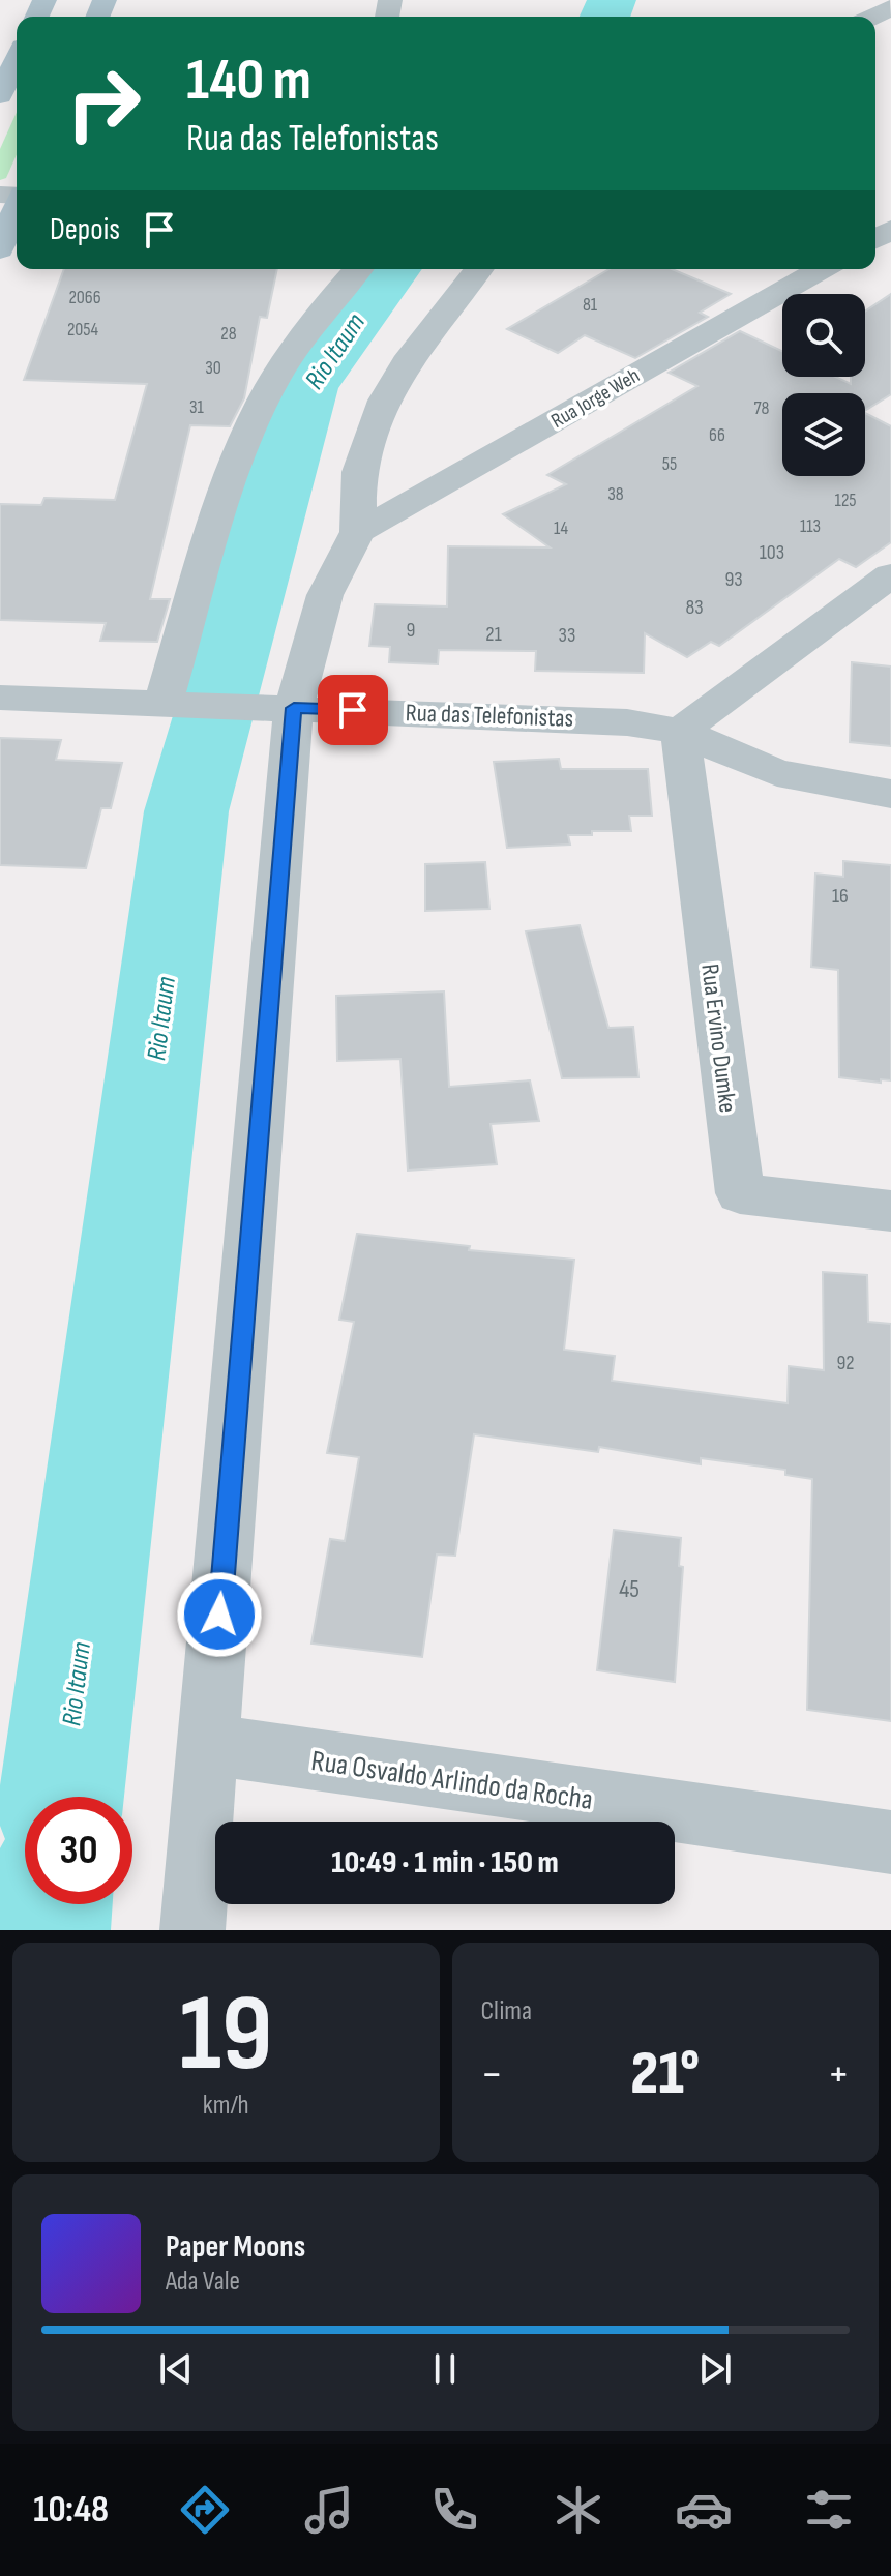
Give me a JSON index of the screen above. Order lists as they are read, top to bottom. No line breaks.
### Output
{"streets":{"street":["Rua Jorge Weh","Rua das Telefonistas","Rua Ervino Dumke","Rua Osvaldo Arlindo da Rocha"]},"crossings":[["Rua das Telefonistas","Rua Ervino Dumke"]],"water":["Rio Itaum"],"house_numbers":["2066","81","2054","28","30","31","78","66","55","38","125","113","14","103","93","83","9","21","33","16","92","45"],"page":{"turn":["140 m","Rua das Telefonistas"],"then":"Depois","limit":"30","trip":"10:49 · 1 min · 150 m","tile":[["19","km/h"],"Clima"],"heat":["−","21°","+"],"song":["Paper Moons","Ada Vale"],"tabs":"10:48"}}
